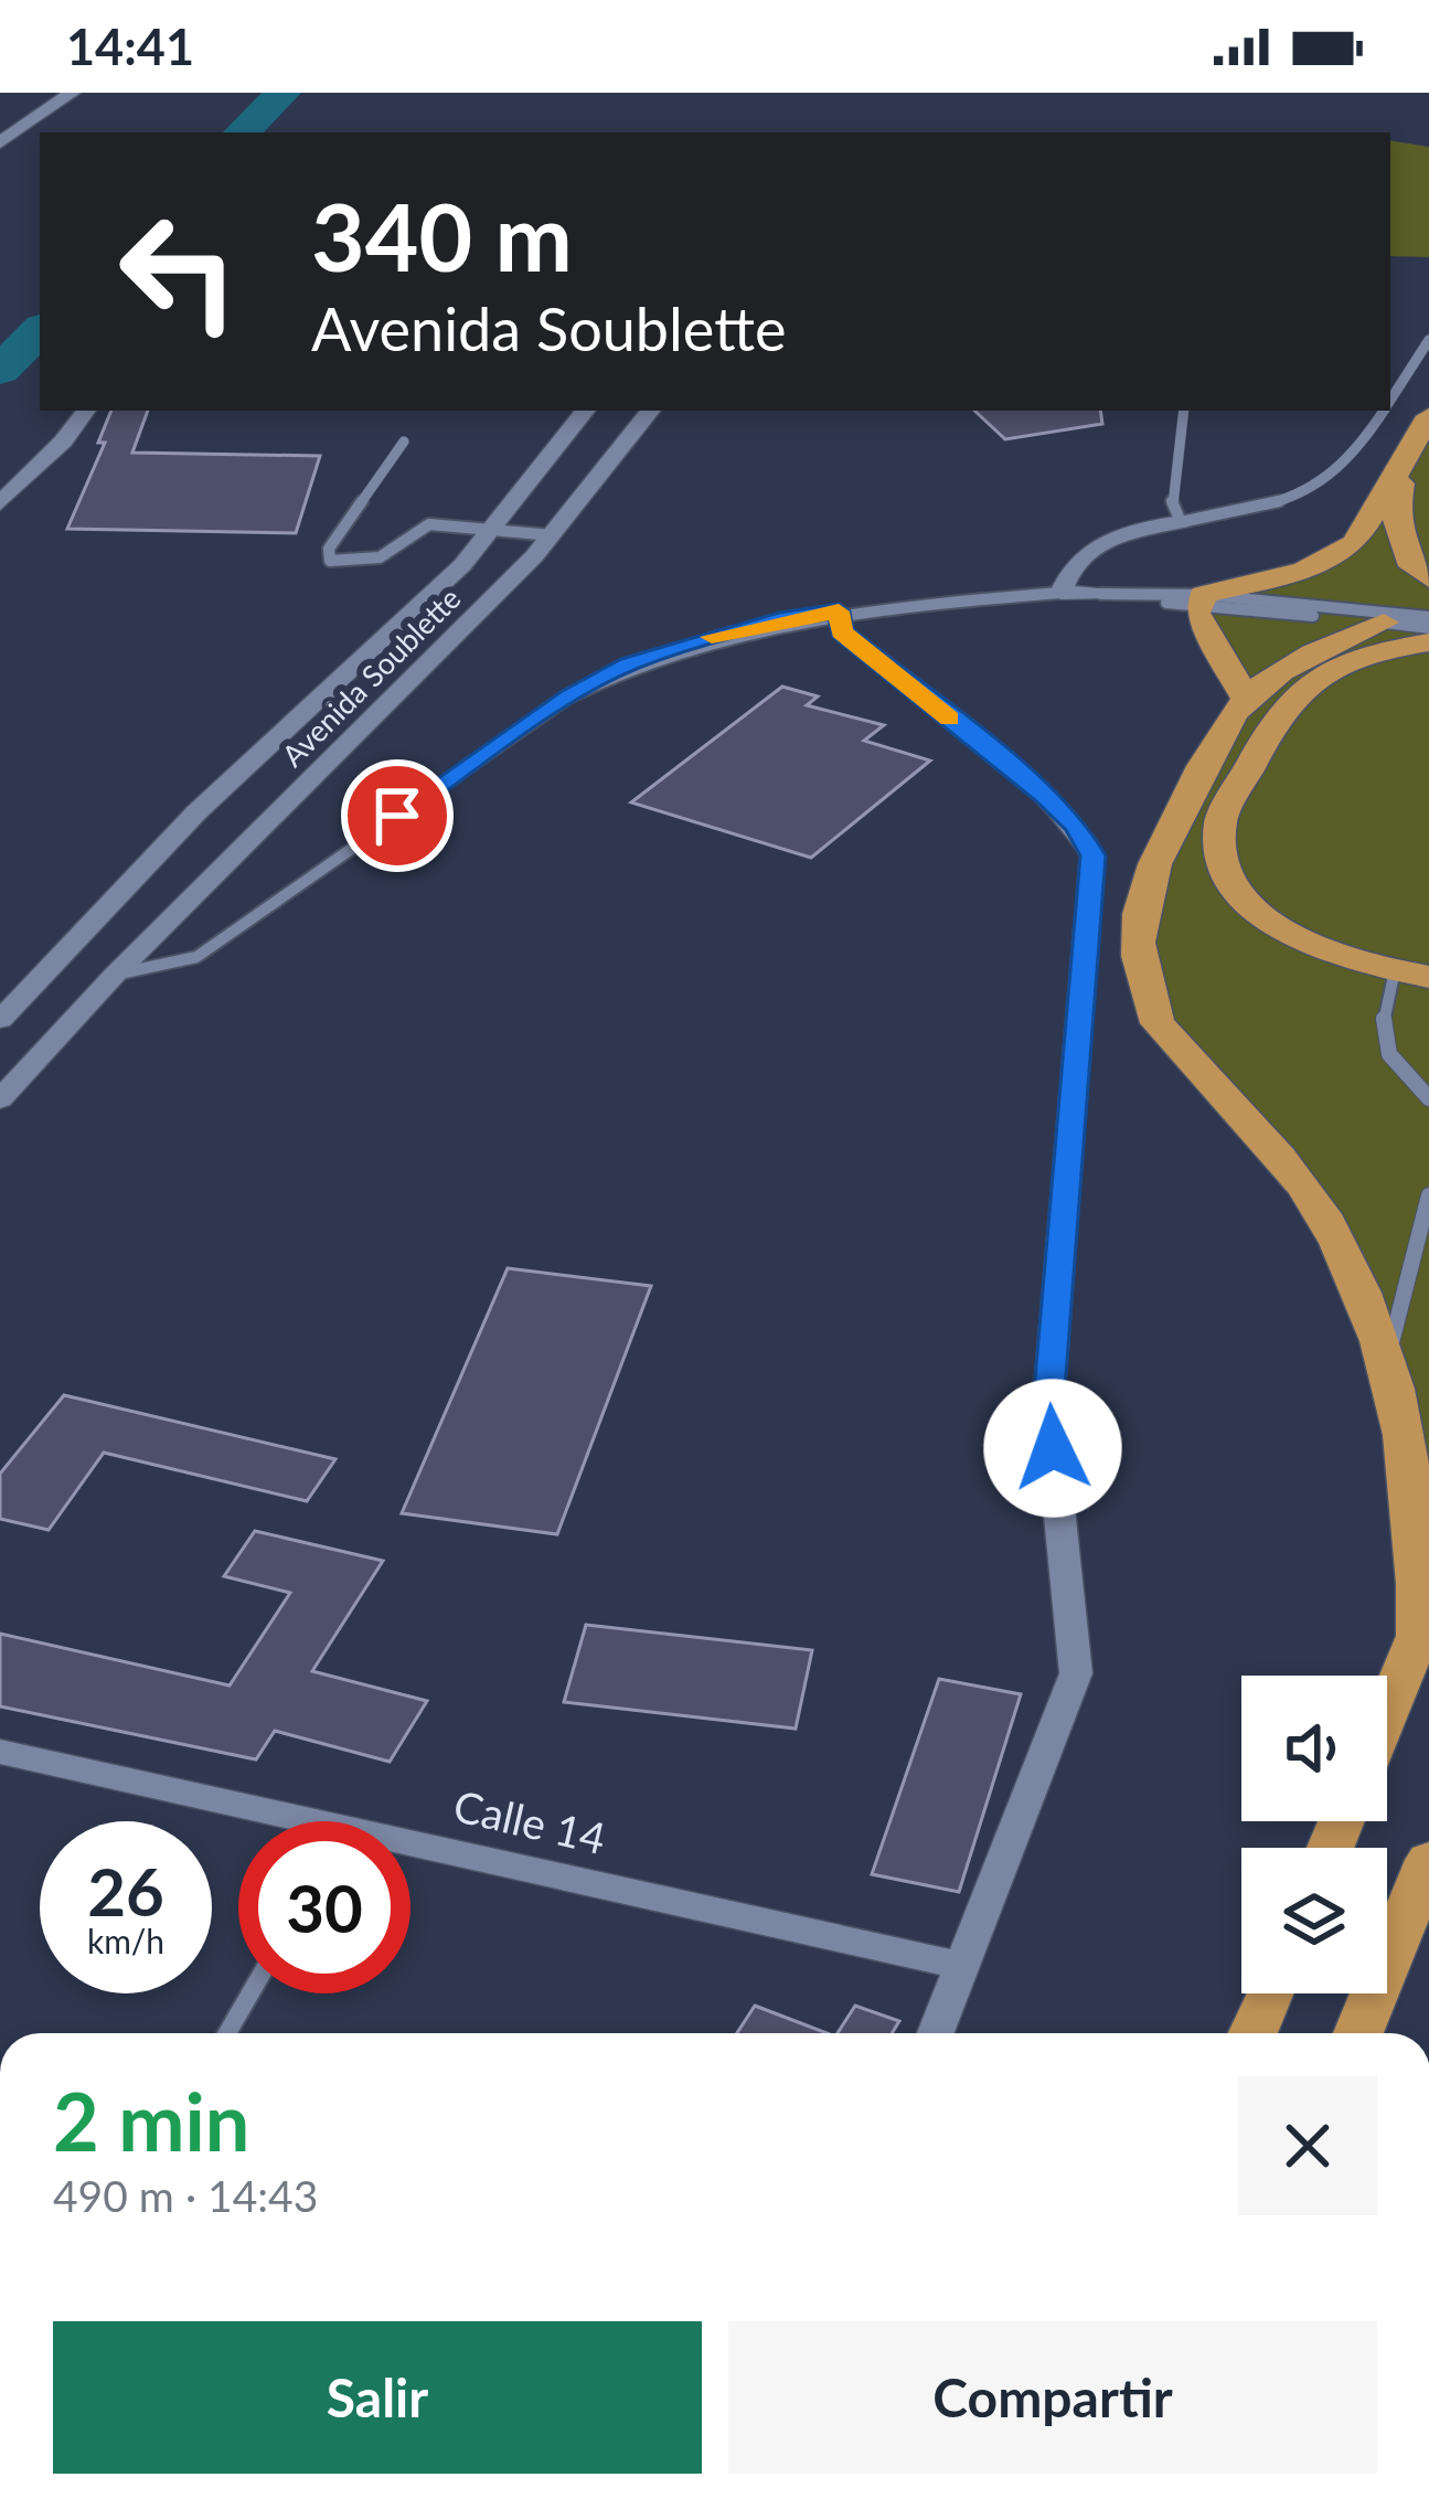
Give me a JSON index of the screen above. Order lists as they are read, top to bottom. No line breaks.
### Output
{"streets":{"street":["Avenida Soublette","Calle 14"]},"page":{"status":"14:41","turn":["340 m","Avenida Soublette"],"speed":"26 km/h","limit":"30","heading":["2 min","490 m · 14:43"],"buttons":["Salir","Compartir"]}}
